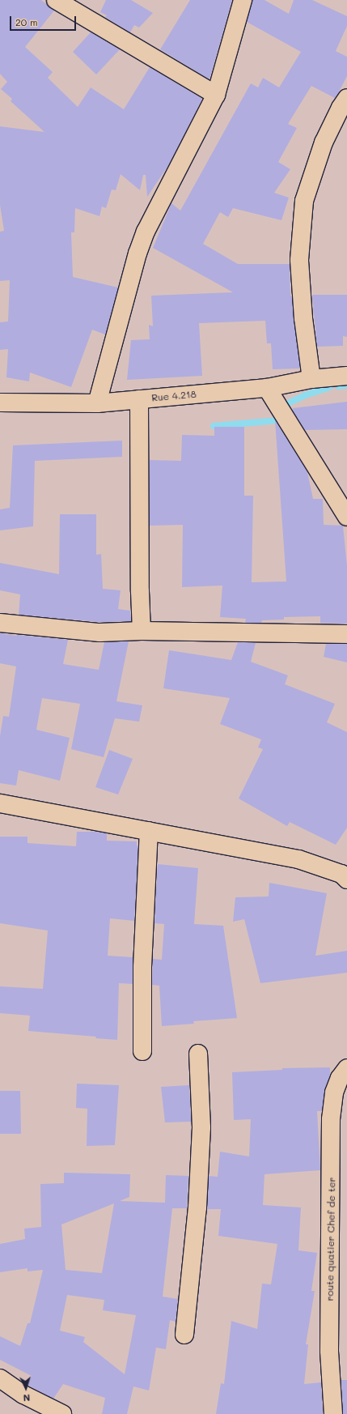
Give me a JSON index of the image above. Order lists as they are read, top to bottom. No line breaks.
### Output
{"streets":{"street":["Rue 4.218","route quatier Chef de ter"]},"scale_bar":"20 m","north":"bottom"}
